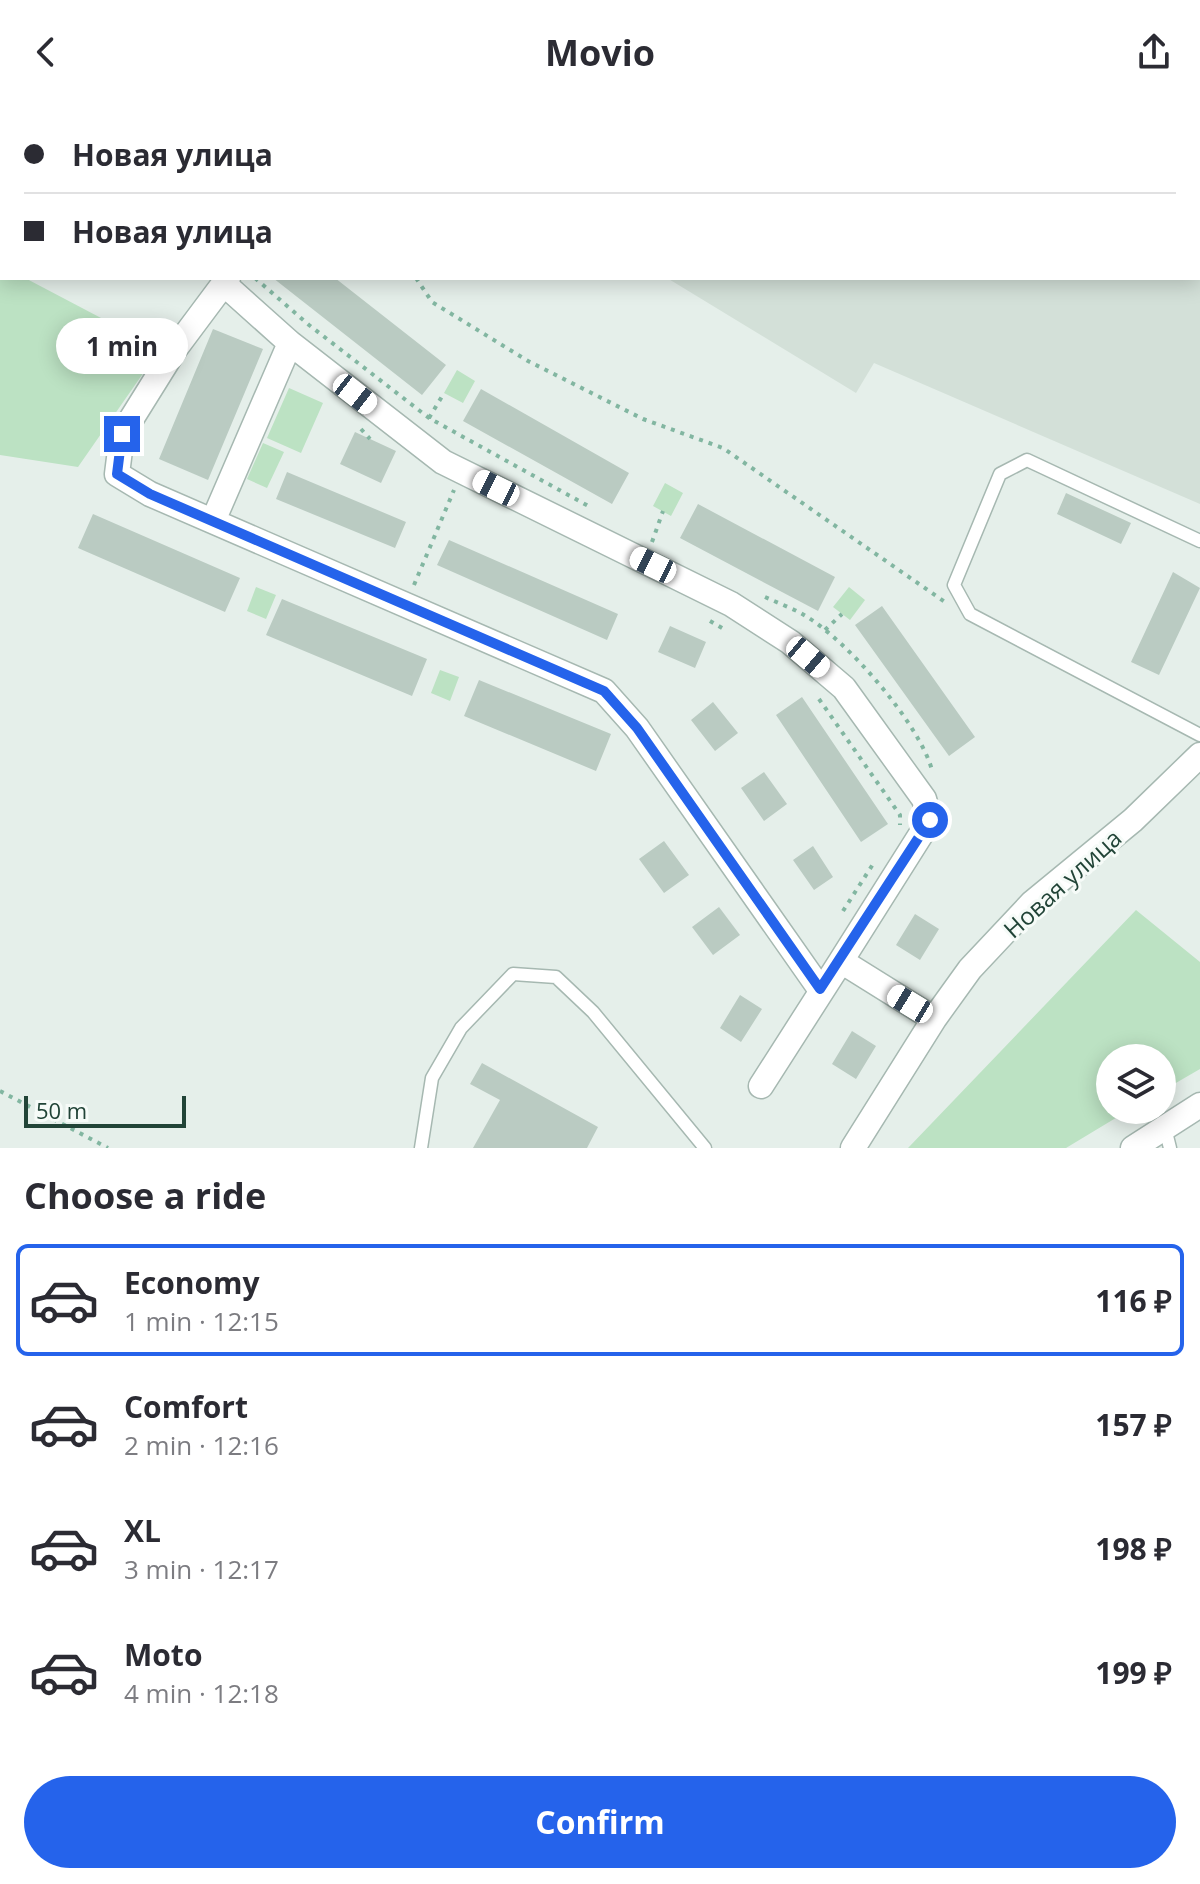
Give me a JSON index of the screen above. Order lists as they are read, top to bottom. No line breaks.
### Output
{"streets":{"street":["Новая улица"]},"scale_bar":"50 m","page":{"header":"Movio","banner":["Новая улица","Новая улица"],"bubble":"1 min","scale":"50 m","heading":"Choose a ride","list":[{"name":"Economy","note":"1 min · 12:15","value":"116 ₽"},{"name":"Comfort","note":"2 min · 12:16","value":"157 ₽"},{"name":"XL","note":"3 min · 12:17","value":"198 ₽"},{"name":"Moto","note":"4 min · 12:18","value":"199 ₽"}],"buttons":"Confirm"}}
